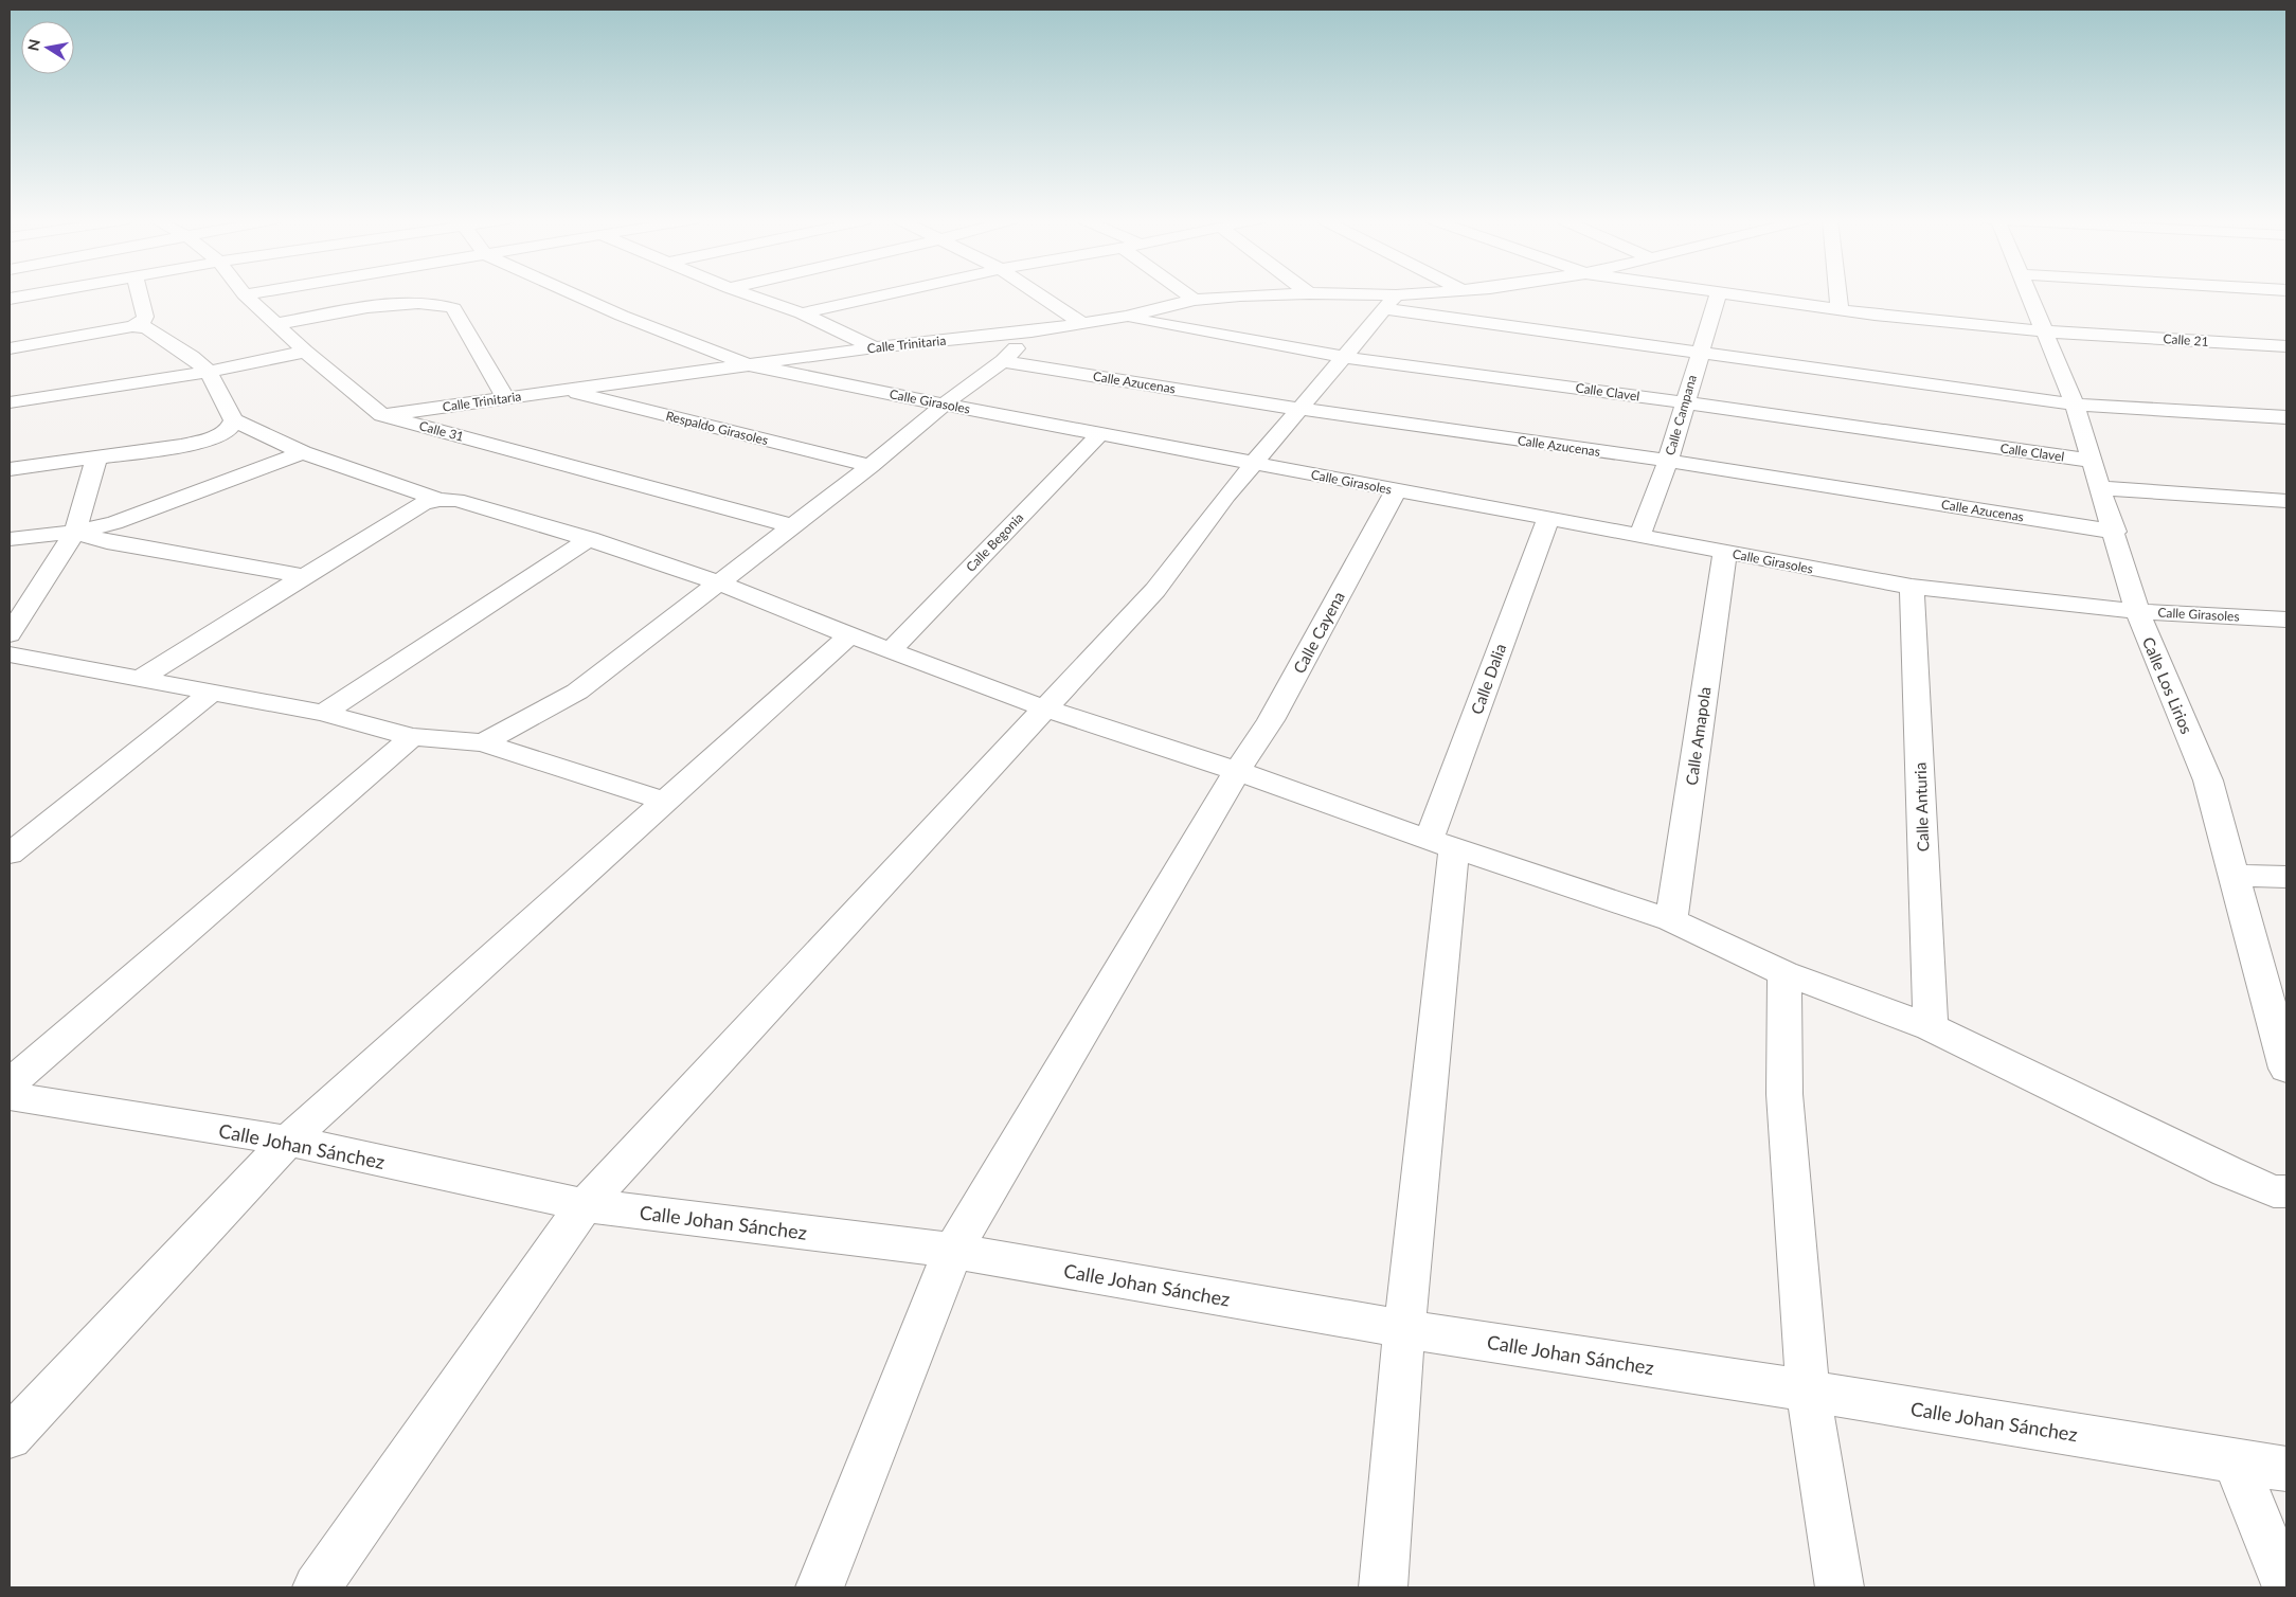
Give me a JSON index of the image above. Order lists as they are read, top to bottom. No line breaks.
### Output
{"streets":{"street":["Calle 21","Calle Trinitaria","Calle Azucenas","Calle Clavel","Calle Girasoles","Calle Campana","Respaldo Girasoles","Calle 31","Calle Begonia","Calle Cayena","Calle Dalia","Calle Los Lirios","Calle Amapola","Calle Anturia","Calle Johan Sánchez"]},"crossings":[["Calle 21","Calle Los Lirios"],["Calle Trinitaria","Calle Clavel"],["Calle Trinitaria","Calle Girasoles"],["Calle Trinitaria","Respaldo Girasoles"],["Calle Trinitaria","Calle 31"],["Calle Azucenas","Calle Campana"],["Calle Azucenas","Calle Los Lirios"],["Calle Clavel","Calle Campana"],["Calle Clavel","Calle Los Lirios"],["Calle Girasoles","Calle Campana"],["Calle Girasoles","Calle Begonia"],["Calle Girasoles","Calle Cayena"],["Calle Girasoles","Calle Dalia"],["Calle Girasoles","Calle Los Lirios"],["Calle Girasoles","Calle Amapola"],["Calle Girasoles","Calle Anturia"],["Calle Cayena","Calle Johan Sánchez"],["Calle Dalia","Calle Johan Sánchez"]],"north":"left"}
